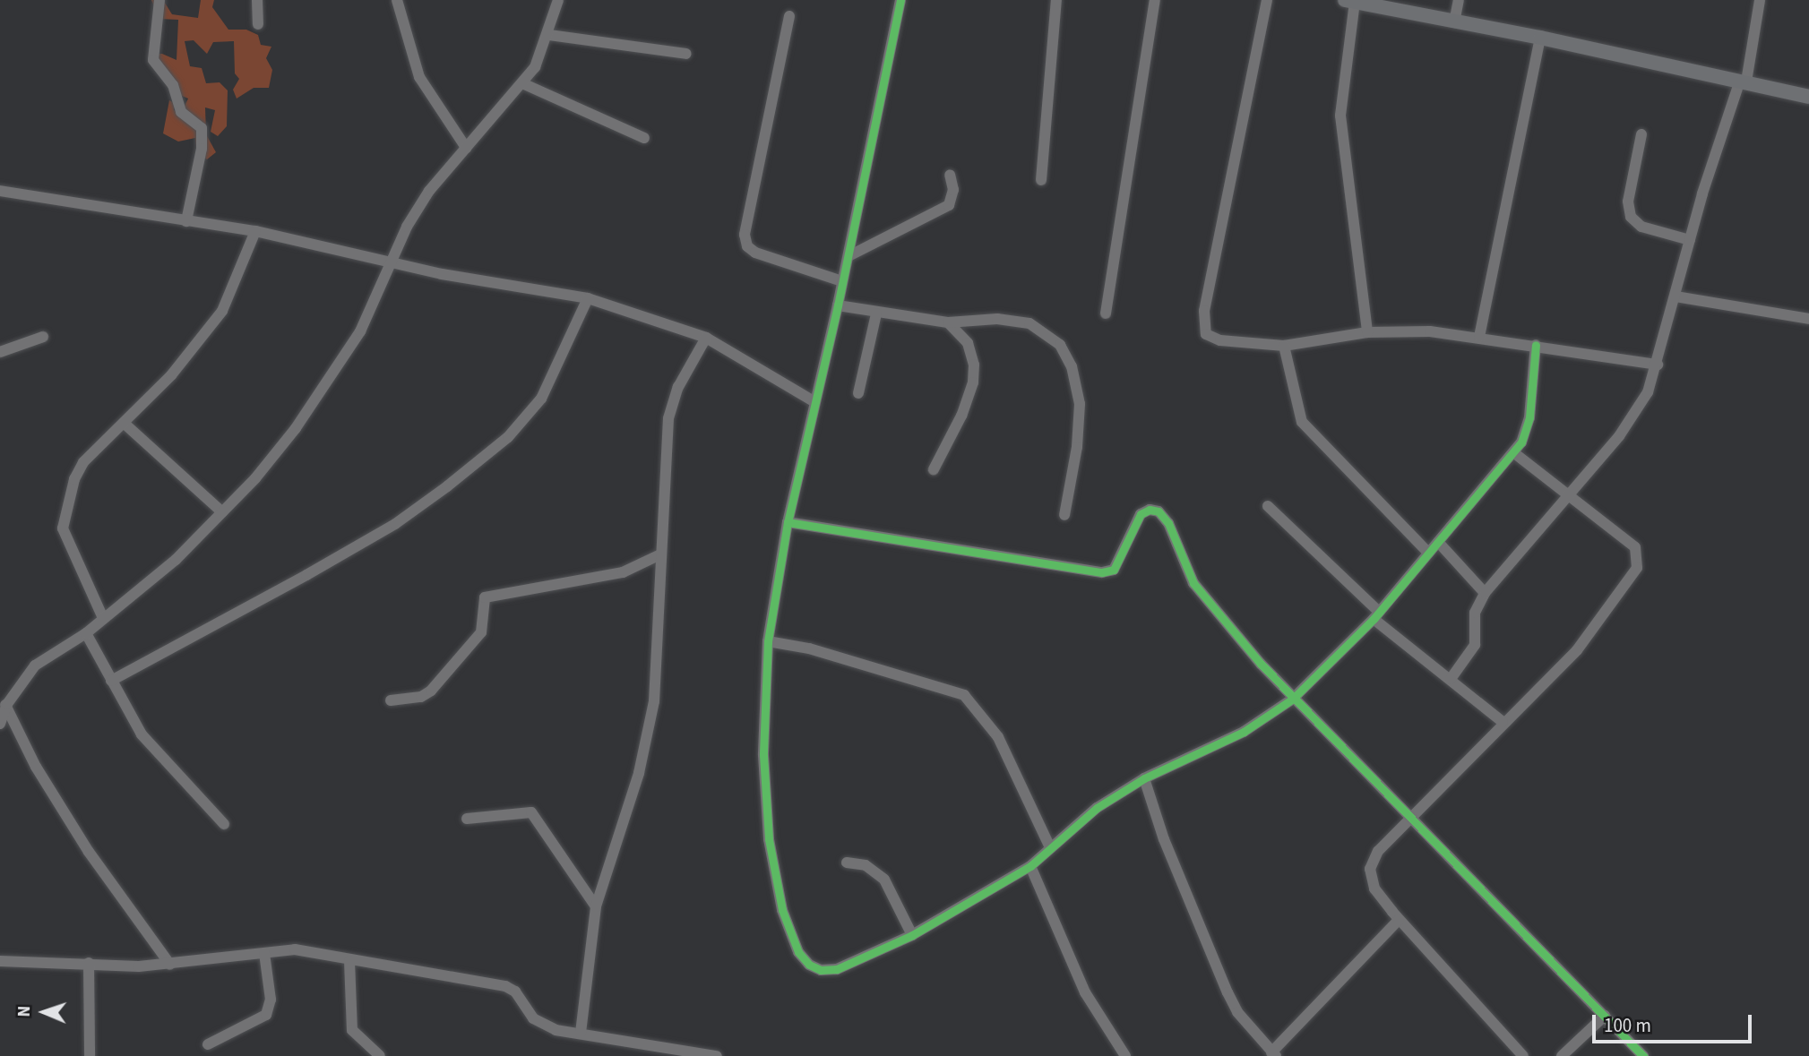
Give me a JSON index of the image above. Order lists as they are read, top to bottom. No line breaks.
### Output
{"scale_bar":"100 m","north":"left"}
